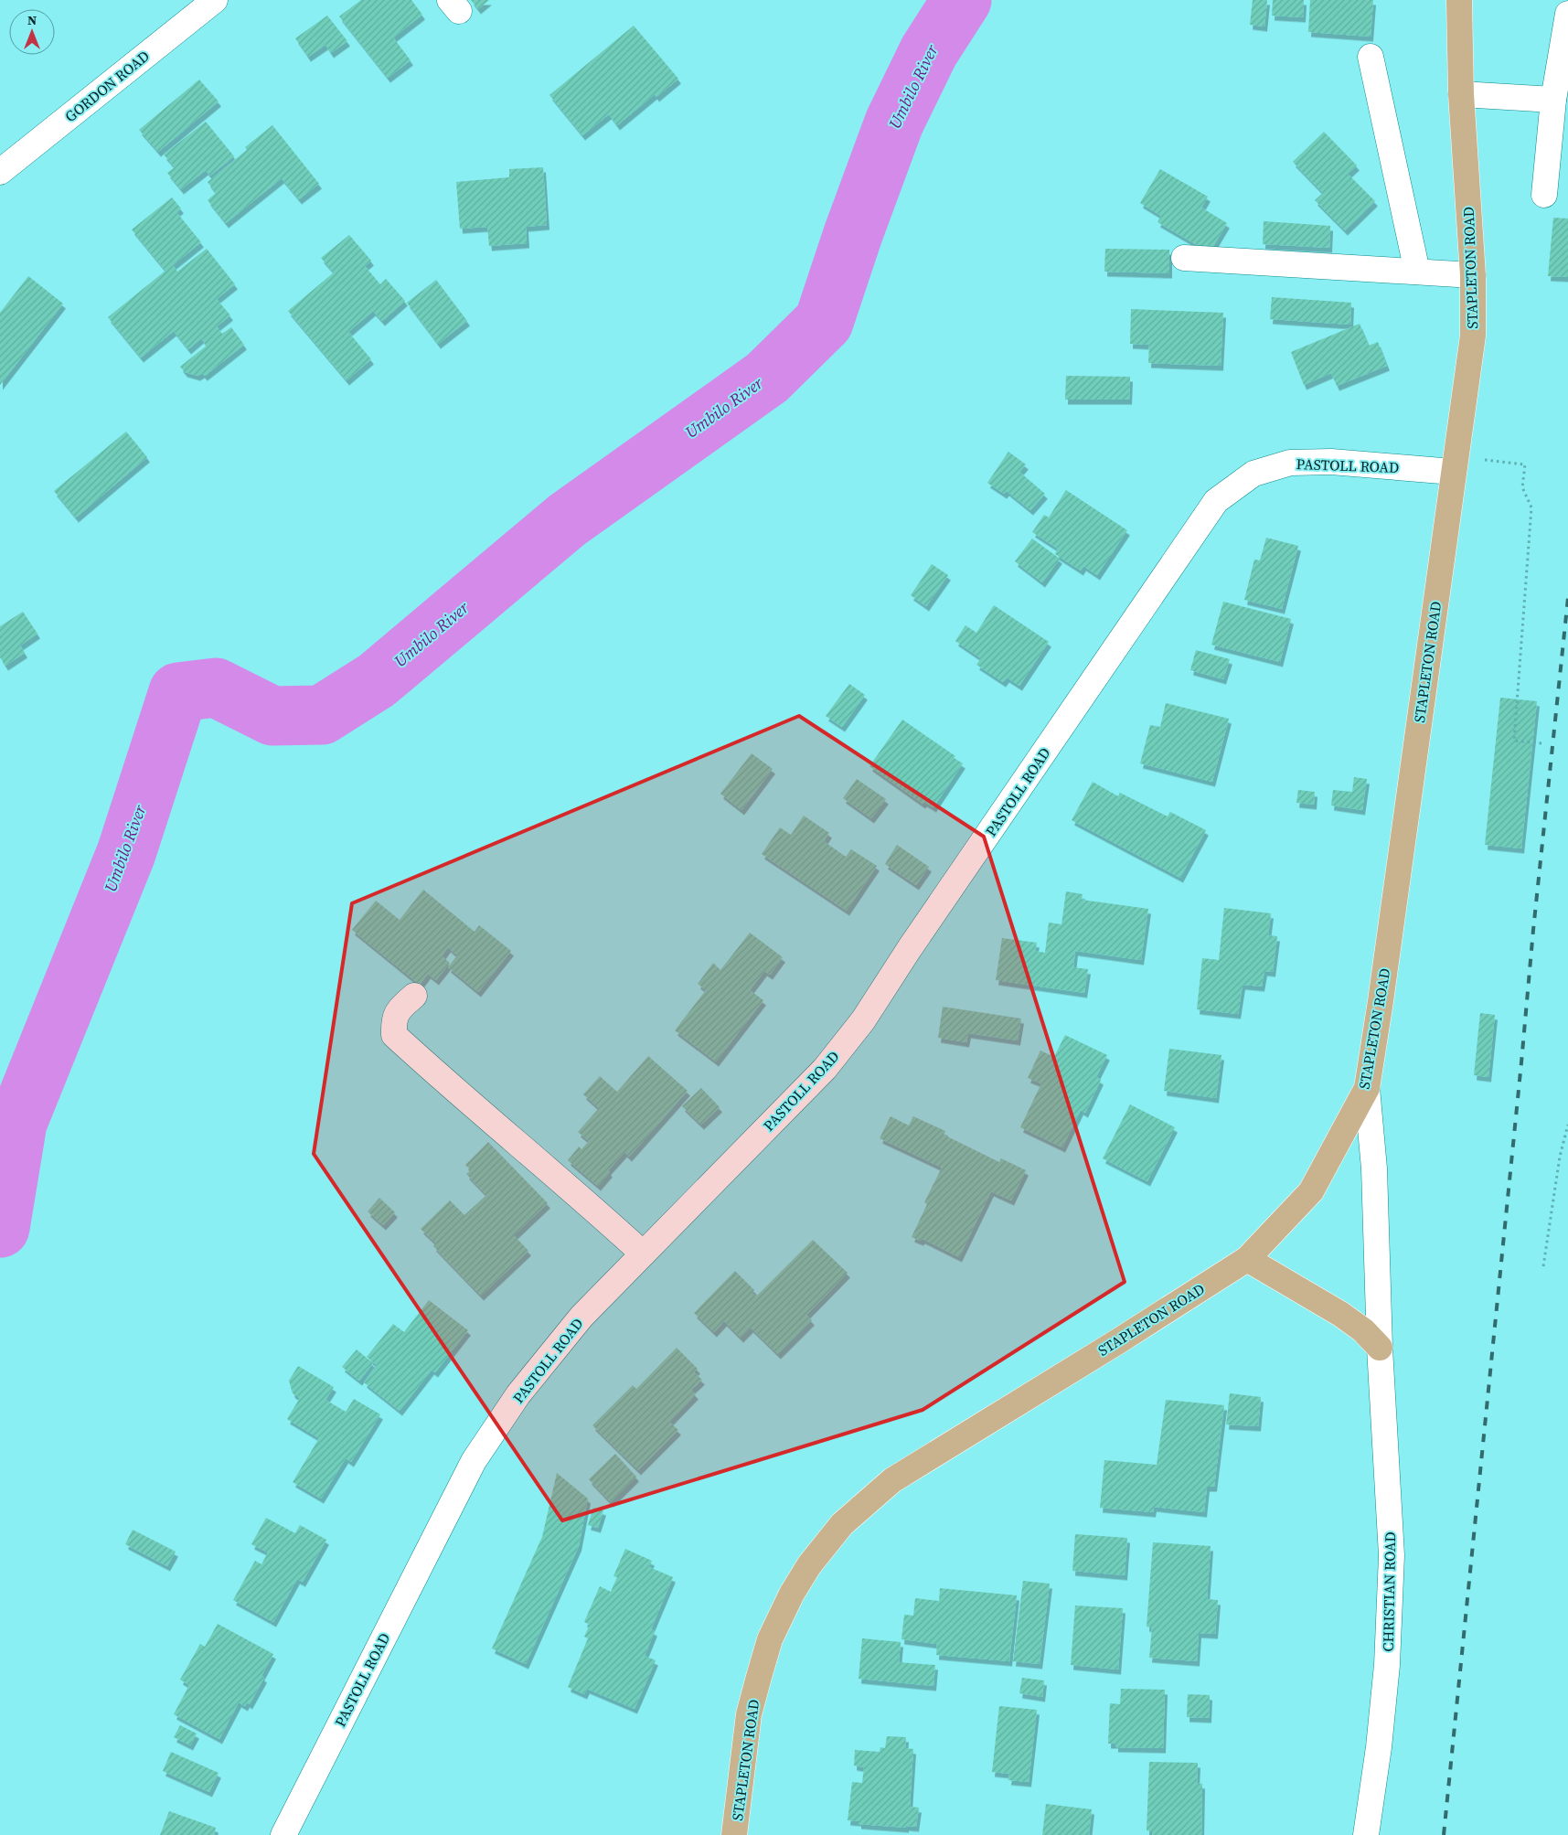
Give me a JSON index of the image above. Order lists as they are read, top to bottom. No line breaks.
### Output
{"streets":{"main road":["STAPLETON ROAD"],"street":["GORDON ROAD","PASTOLL ROAD","CHRISTIAN ROAD"]},"crossings":[["STAPLETON ROAD","PASTOLL ROAD"],["STAPLETON ROAD","CHRISTIAN ROAD"]],"water":["Umbilo River"],"north":"top"}
